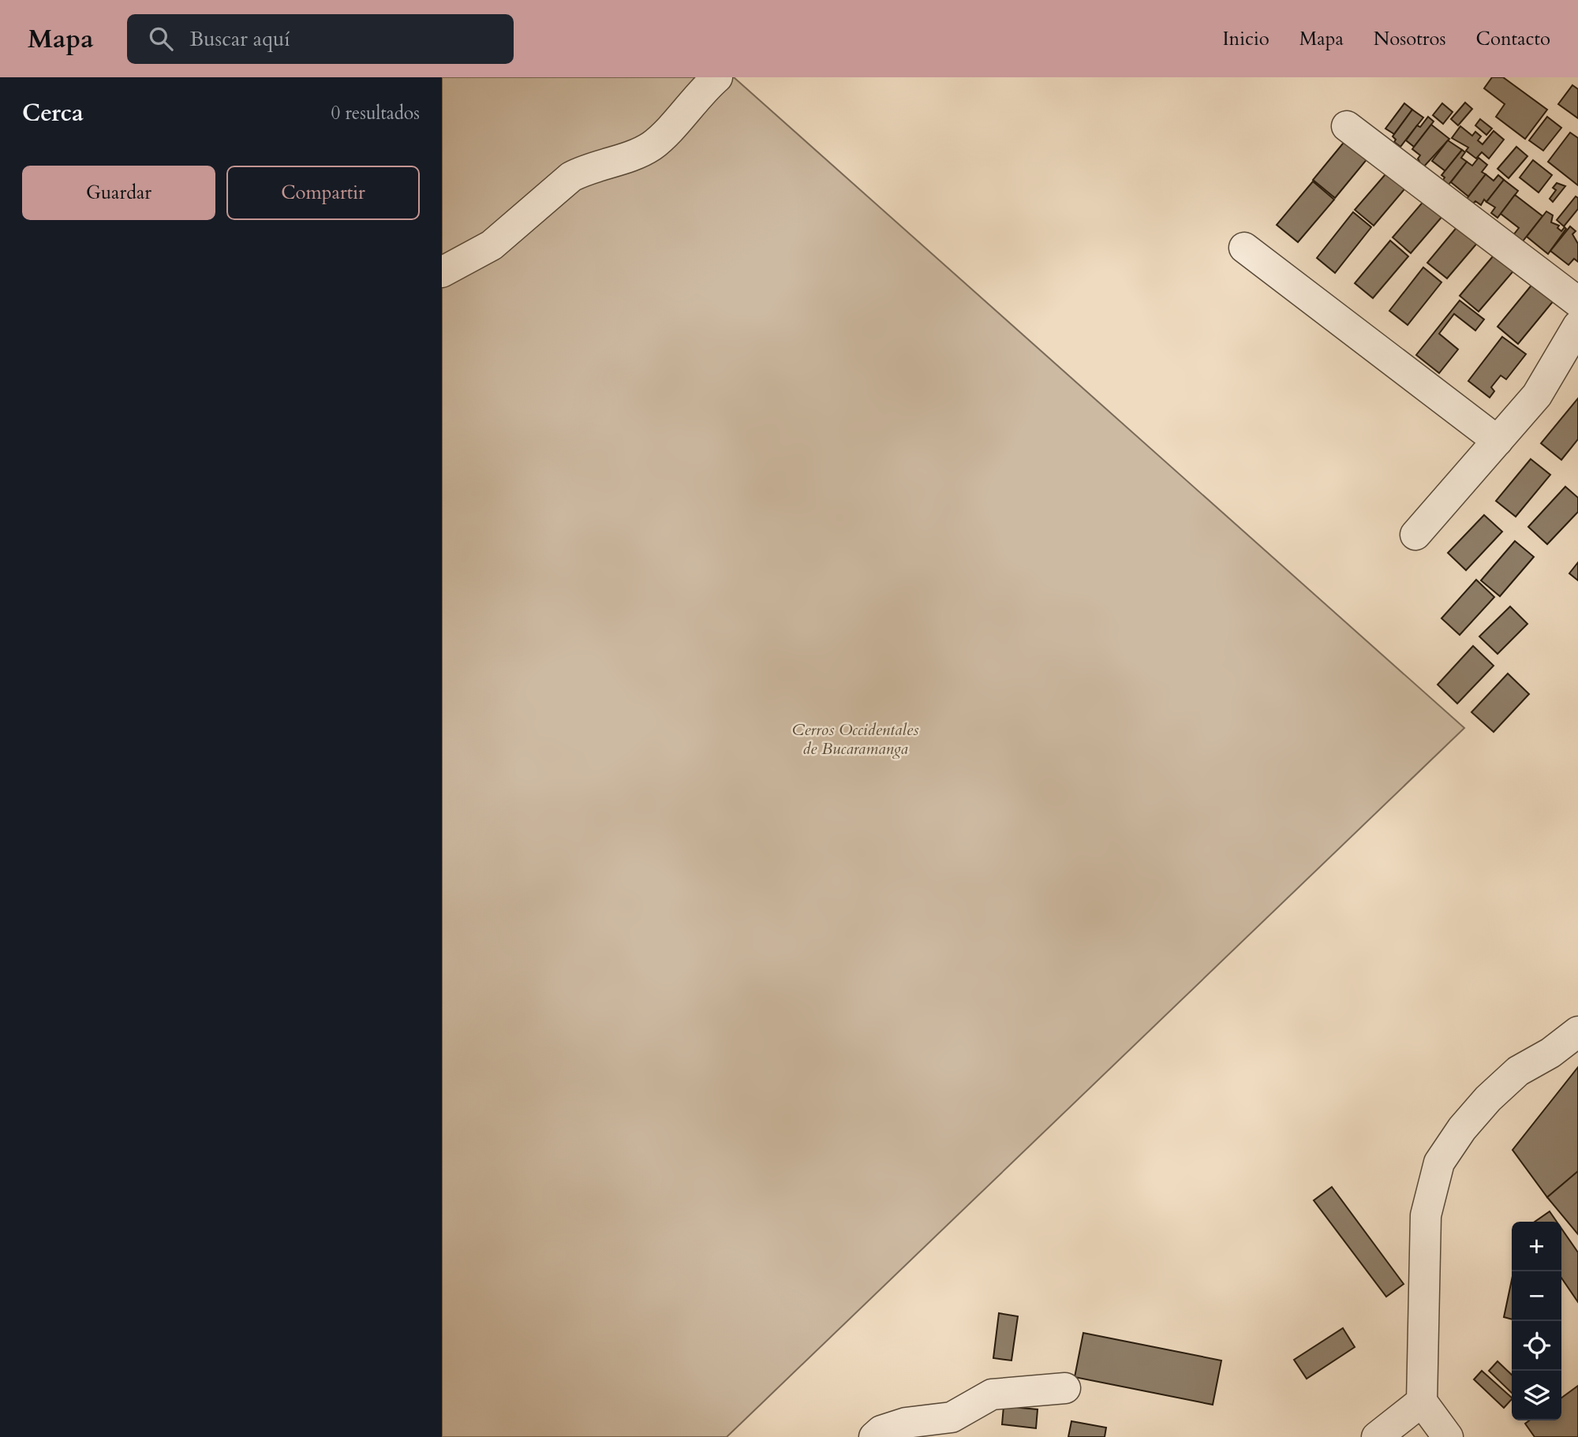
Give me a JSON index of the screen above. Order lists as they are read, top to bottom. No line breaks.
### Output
{"parks":["Cerros Occidentales de Bucaramanga"],"page":{"header":"Mapa","search":"Buscar aquí","nav":["Inicio","Mapa","Nosotros","Contacto"],"heading":["Cerca","0 resultados"],"buttons":["Guardar","Compartir"],"map_buttons":["+","−"]}}
